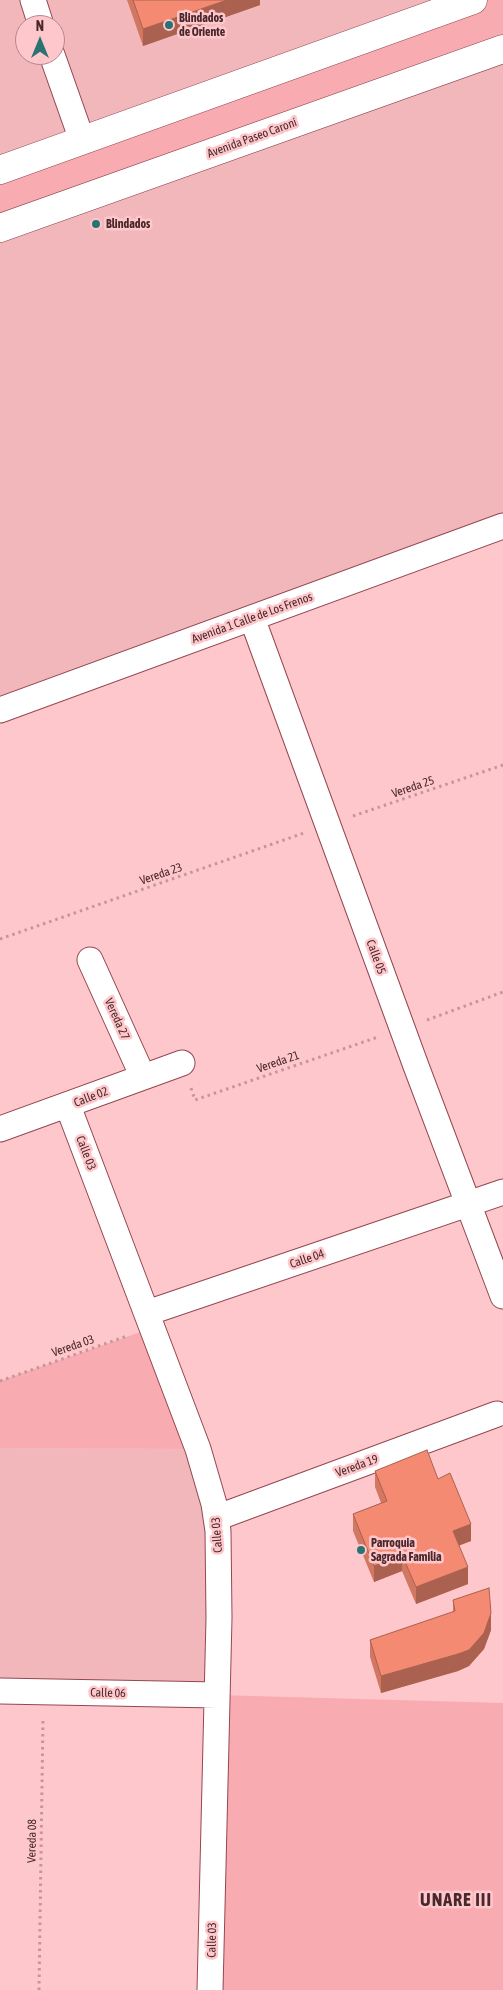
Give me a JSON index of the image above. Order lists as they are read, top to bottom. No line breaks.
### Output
{"streets":{"street":["Avenida Paseo Caroní","Avenida 1 Calle de Los Frenos","Calle 05","Vereda 27","Calle 02","Calle 03","Calle 04","Vereda 19","Calle 06"],"path":["Vereda 25","Vereda 23","Vereda 21","Vereda 03","Vereda 08"]},"crossings":[["Avenida 1 Calle de Los Frenos","Calle 05"],["Vereda 25","Vereda 23"],["Vereda 25","Calle 05"],["Vereda 23","Calle 05"],["Calle 05","Vereda 21"],["Calle 05","Calle 04"],["Vereda 27","Calle 02"],["Vereda 21","Calle 02"],["Calle 02","Calle 03"],["Calle 03","Calle 04"],["Calle 03","Vereda 03"],["Calle 03","Vereda 19"],["Calle 03","Calle 06"],["Calle 04","Vereda 03"],["Calle 06","Vereda 08"]],"districts":["UNARE III"],"places":["Blindados de Oriente","Blindados","Parroquia Sagrada Familia"],"north":"top"}
